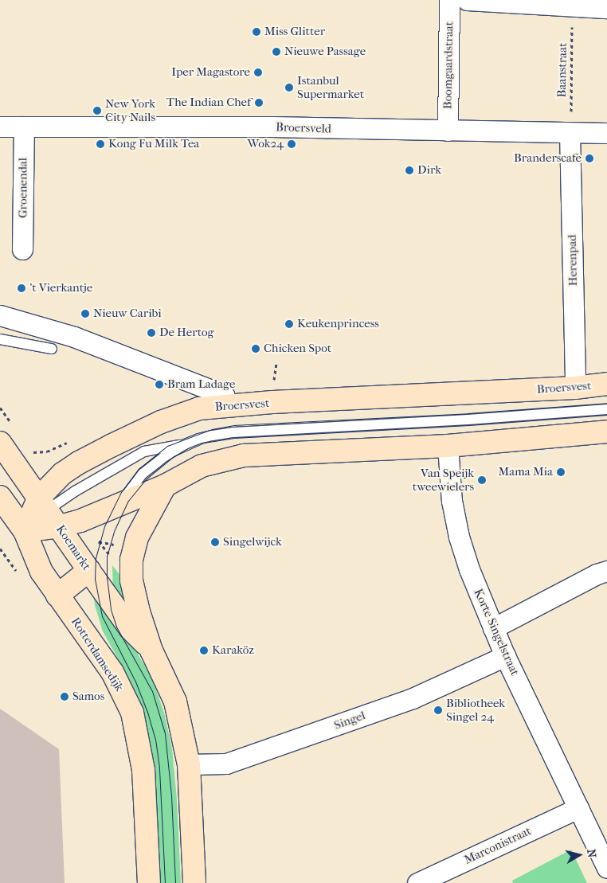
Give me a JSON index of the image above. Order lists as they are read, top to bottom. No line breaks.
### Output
{"streets":{"main road":["Broersvest","Koemarkt","Rotterdamsedijk"],"street":["Boomgaardstraat","Broersveld","Groenendal","Herenpad","Korte Singelstraat","Singel","Marconistraat"],"path":["Baanstraat"]},"crossings":[["Boomgaardstraat","Broersveld"],["Baanstraat","Broersveld"],["Baanstraat","Herenpad"],["Broersveld","Groenendal"],["Broersveld","Herenpad"],["Herenpad","Broersvest"],["Broersvest","Koemarkt"],["Broersvest","Rotterdamsedijk"],["Korte Singelstraat","Singel"],["Korte Singelstraat","Marconistraat"]],"places":["Miss Glitter","Nieuwe Passage","Iper Magastore","Istanbul Supermarket","The Indian Chef","New York City Nails","Kong Fu Milk Tea","Wok24","Branderscafe","Dirk","'t Vierkantje","Nieuw Caribi","Keukenprincess","De Hertog","Chicken Spot","Bram Ladage","Mama Mia","Van Speijk tweewielers","Singelwijck","Karaköz","Samos","Bibliotheek Singel 24"],"north":"right"}
